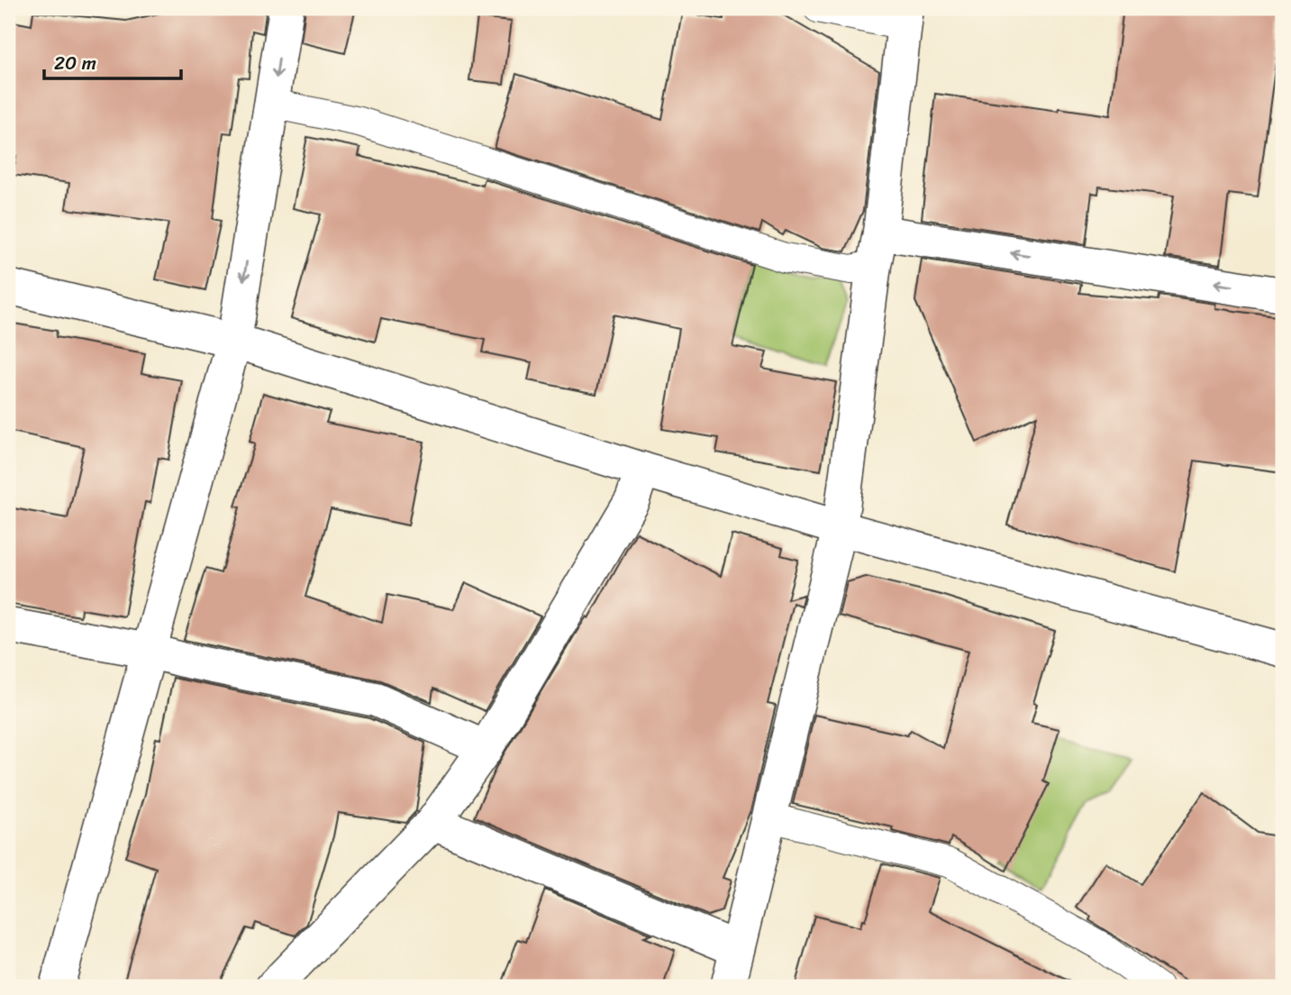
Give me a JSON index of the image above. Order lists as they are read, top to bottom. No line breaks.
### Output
{"scale_bar":"20 m"}
